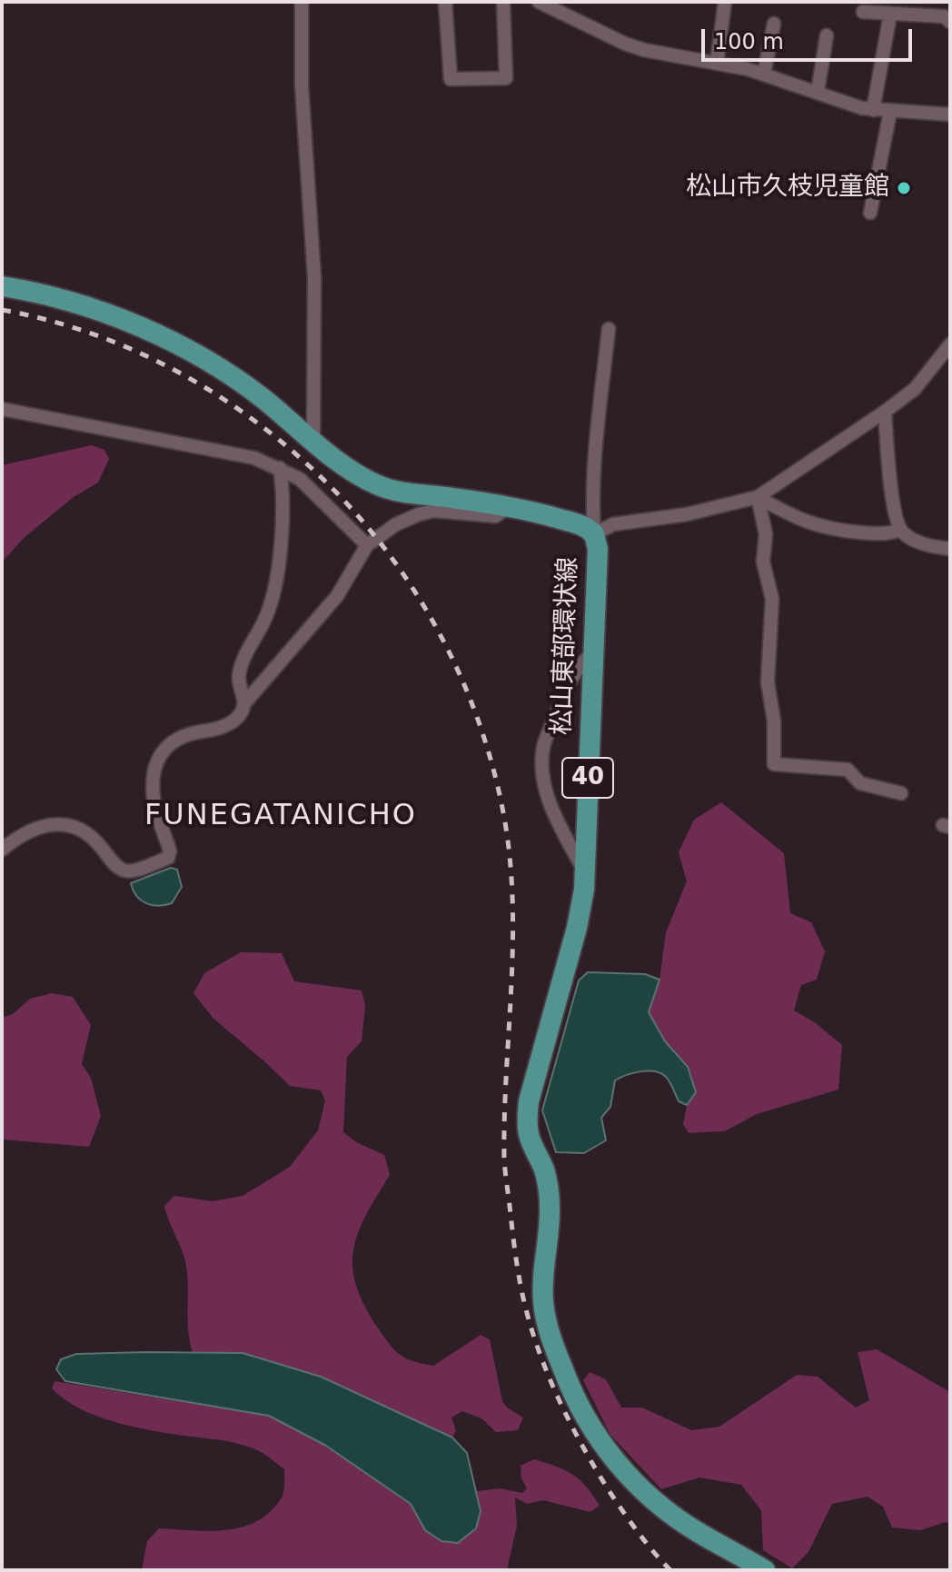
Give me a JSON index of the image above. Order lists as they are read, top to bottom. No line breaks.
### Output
{"streets":{"main road":["松山東部環状線","40"]},"districts":["FUNEGATANICHO"],"places":["松山市久枝児童館"],"scale_bar":"100 m"}
